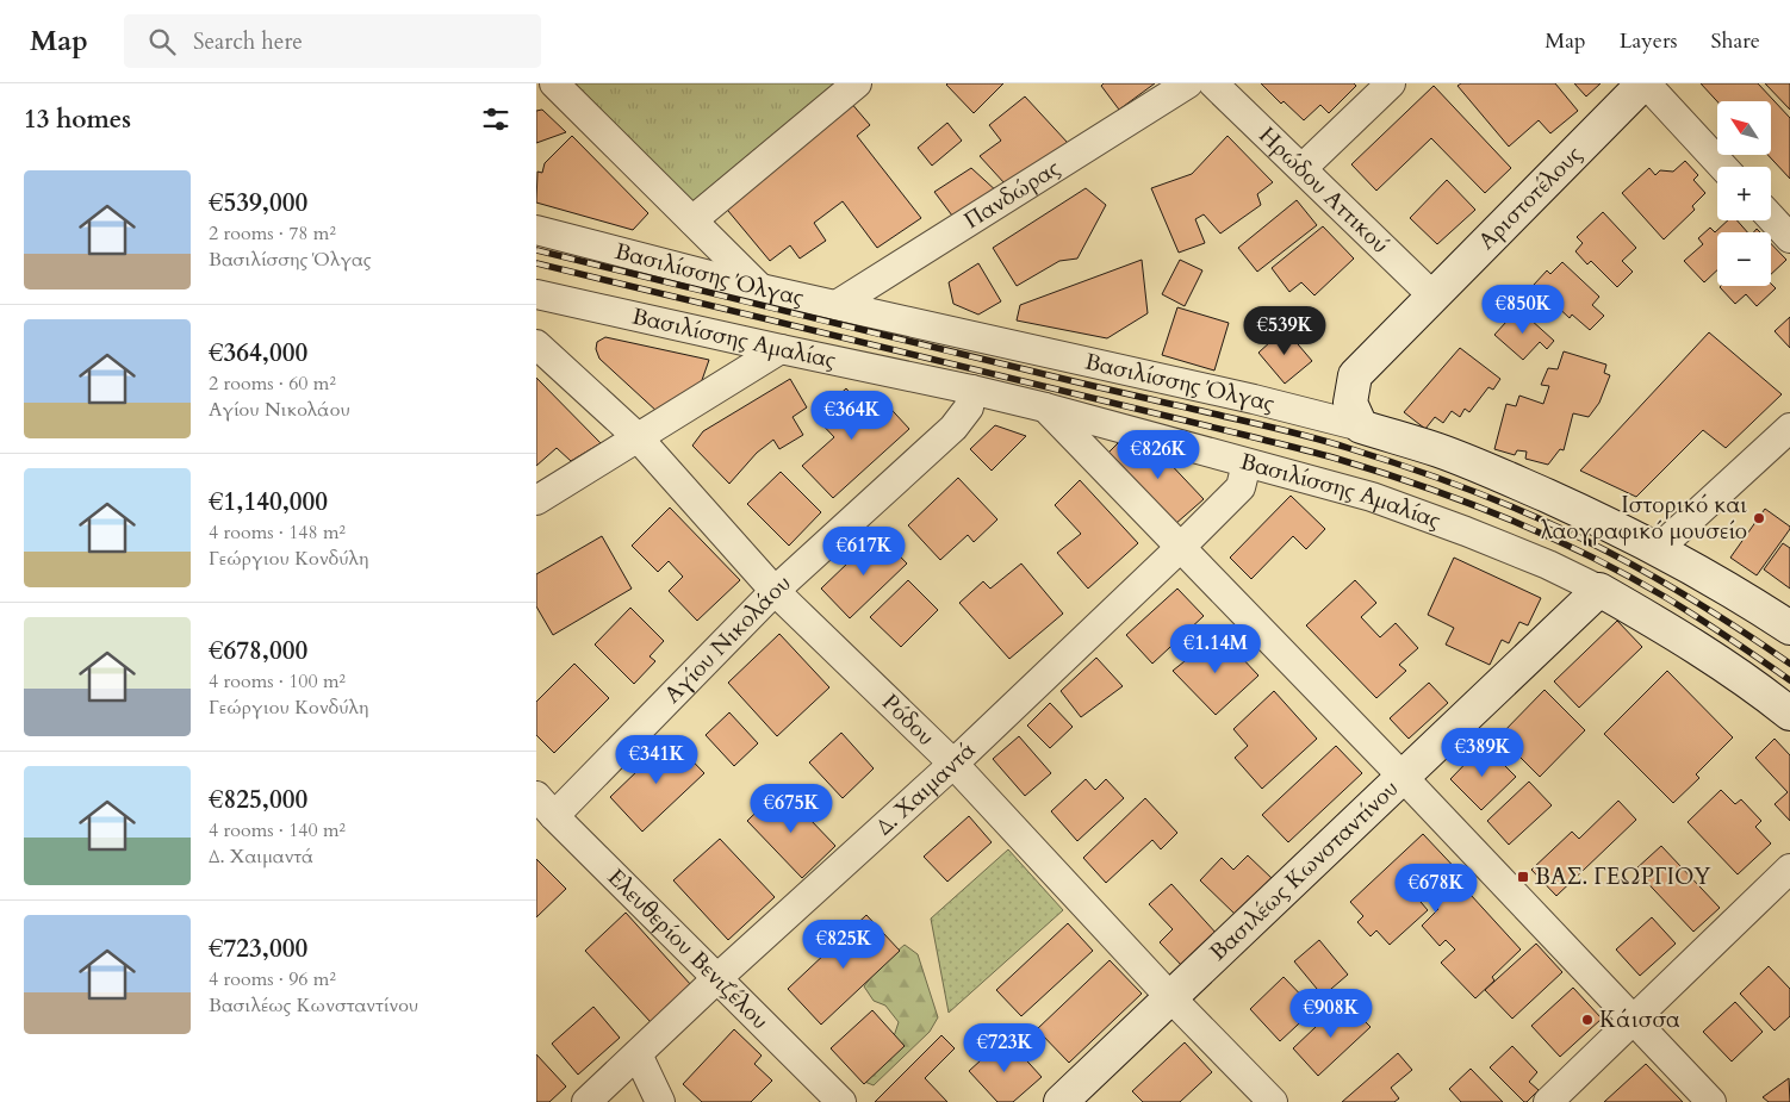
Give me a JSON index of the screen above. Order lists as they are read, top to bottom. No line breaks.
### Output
{"streets":{"street":["Ηρώδου Αττικού","Πανδώρας","Αριστοτέλους","Βασιλίσσης Όλγας","Βασιλίσσης Αμαλίας","Αγίου Νικολάου","Ρόδου","Δ. Χαιμαντά","Βασιλέως Κωνσταντίνου","Ελευθερίου Βενιζέλου"]},"crossings":[["Ηρώδου Αττικού","Αριστοτέλους"],["Πανδώρας","Βασιλίσσης Όλγας"],["Αριστοτέλους","Βασιλίσσης Όλγας"],["Βασιλίσσης Αμαλίας","Αγίου Νικολάου"],["Βασιλίσσης Αμαλίας","Δ. Χαιμαντά"],["Βασιλίσσης Αμαλίας","Βασιλέως Κωνσταντίνου"],["Αγίου Νικολάου","Ρόδου"],["Αγίου Νικολάου","Ελευθερίου Βενιζέλου"],["Ρόδου","Δ. Χαιμαντά"],["Ρόδου","Βασιλέως Κωνσταντίνου"],["Δ. Χαιμαντά","Ελευθερίου Βενιζέλου"]],"places":{"other":["Ιστορικό και λαογραφικό μουσείο","Κάισσα"],"transit":["ΒΑΣ. ΓΕΩΡΓΙΟΥ"]},"north":"top left","page":{"header":"Map","search":"Search here","nav":["Map","Layers","Share"],"heading":"13 homes","map_buttons":["+","−"],"list":[{"name":"€539,000","note":"2 rooms · 78 m² · Βασιλίσσης Όλγας"},{"name":"€364,000","note":"2 rooms · 60 m² · Αγίου Νικολάου"},{"name":"€1,140,000","note":"4 rooms · 148 m² · Γεώργιου Κονδύλη"},{"name":"€678,000","note":"4 rooms · 100 m² · Γεώργιου Κονδύλη"},{"name":"€825,000","note":"4 rooms · 140 m² · Δ. Χαιμαντά"},{"name":"€723,000","note":"4 rooms · 96 m² · Βασιλέως Κωνσταντίνου"}],"price":["€850K","€539K","€364K","€826K","€617K","€1.14M","€389K","€341K","€675K","€678K","€825K","€908K","€723K"]}}
